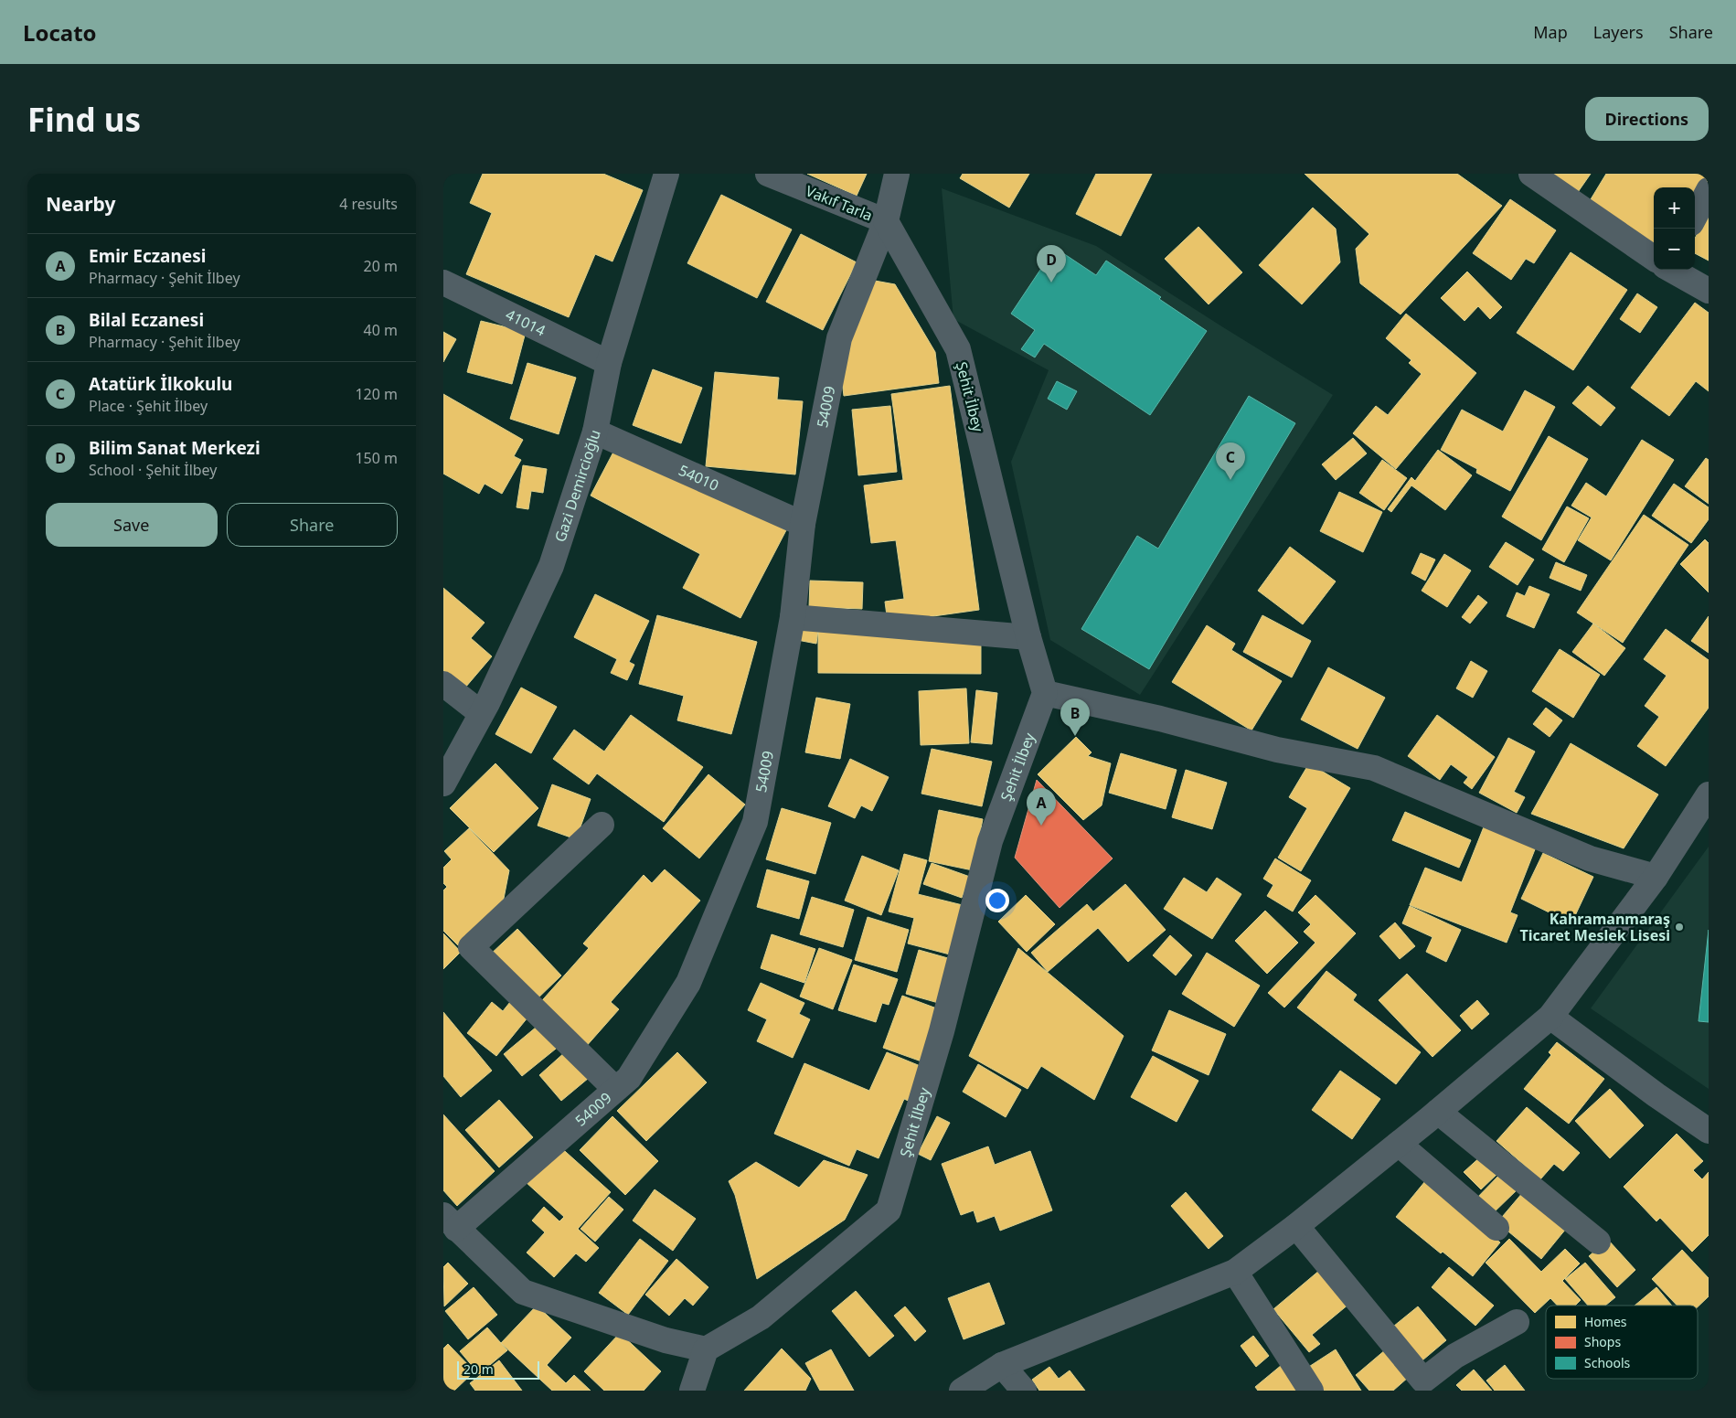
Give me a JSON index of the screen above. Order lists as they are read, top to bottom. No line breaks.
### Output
{"streets":{"street":["Vakıf Tarla","41014","Şehit İlbey","54009","54010","Gazi Demircioğlu"]},"crossings":[["Vakıf Tarla","Şehit İlbey"],["Vakıf Tarla","54009"],["41014","Gazi Demircioğlu"],["Şehit İlbey","54009"],["54009","54010"],["54010","Gazi Demircioğlu"]],"places":["Kahramanmaraş Ticaret Meslek Lisesi"],"legend":["Homes","Shops","Schools"],"scale_bar":"20 m","page":{"header":"Locato","nav":["Map","Layers","Share"],"buttons":["Directions",["Save","Share"]],"title":"Find us","heading":["Nearby","4 results"],"map_buttons":["+","−"],"list":[{"mark":"A","name":"Emir Eczanesi","note":"Pharmacy · Şehit İlbey","value":"20 m"},{"mark":"B","name":"Bilal Eczanesi","note":"Pharmacy · Şehit İlbey","value":"40 m"},{"mark":"C","name":"Atatürk İlkokulu","note":"Place · Şehit İlbey","value":"120 m"},{"mark":"D","name":"Bilim Sanat Merkezi","note":"School · Şehit İlbey","value":"150 m"}],"pins":["D","C","B","A"],"scale":"20 m"}}
